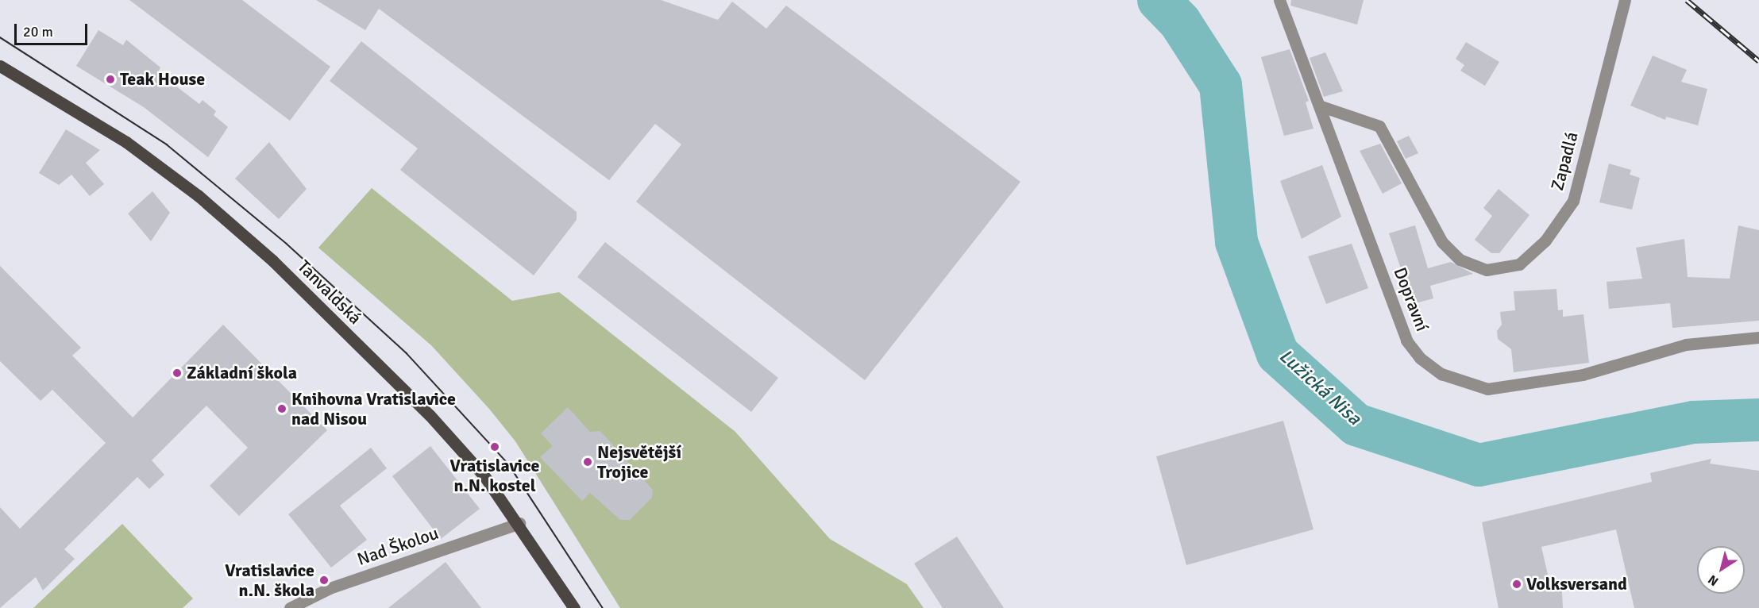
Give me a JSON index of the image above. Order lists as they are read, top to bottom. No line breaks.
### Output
{"streets":{"main road":["Tanvaldská"],"street":["Zapadlá","Dopravní","Nad Školou"]},"crossings":[["Zapadlá","Dopravní"],["Tanvaldská","Nad Školou"]],"water":["Lužická Nisa"],"places":["Teak House","Základní škola","Knihovna Vratislavice nad Nisou","Vratislavice n.N. kostel","Nejsvětější Trojice","Vratislavice n.N. škola","Volksversand"],"scale_bar":"20 m","north":"bottom left"}
